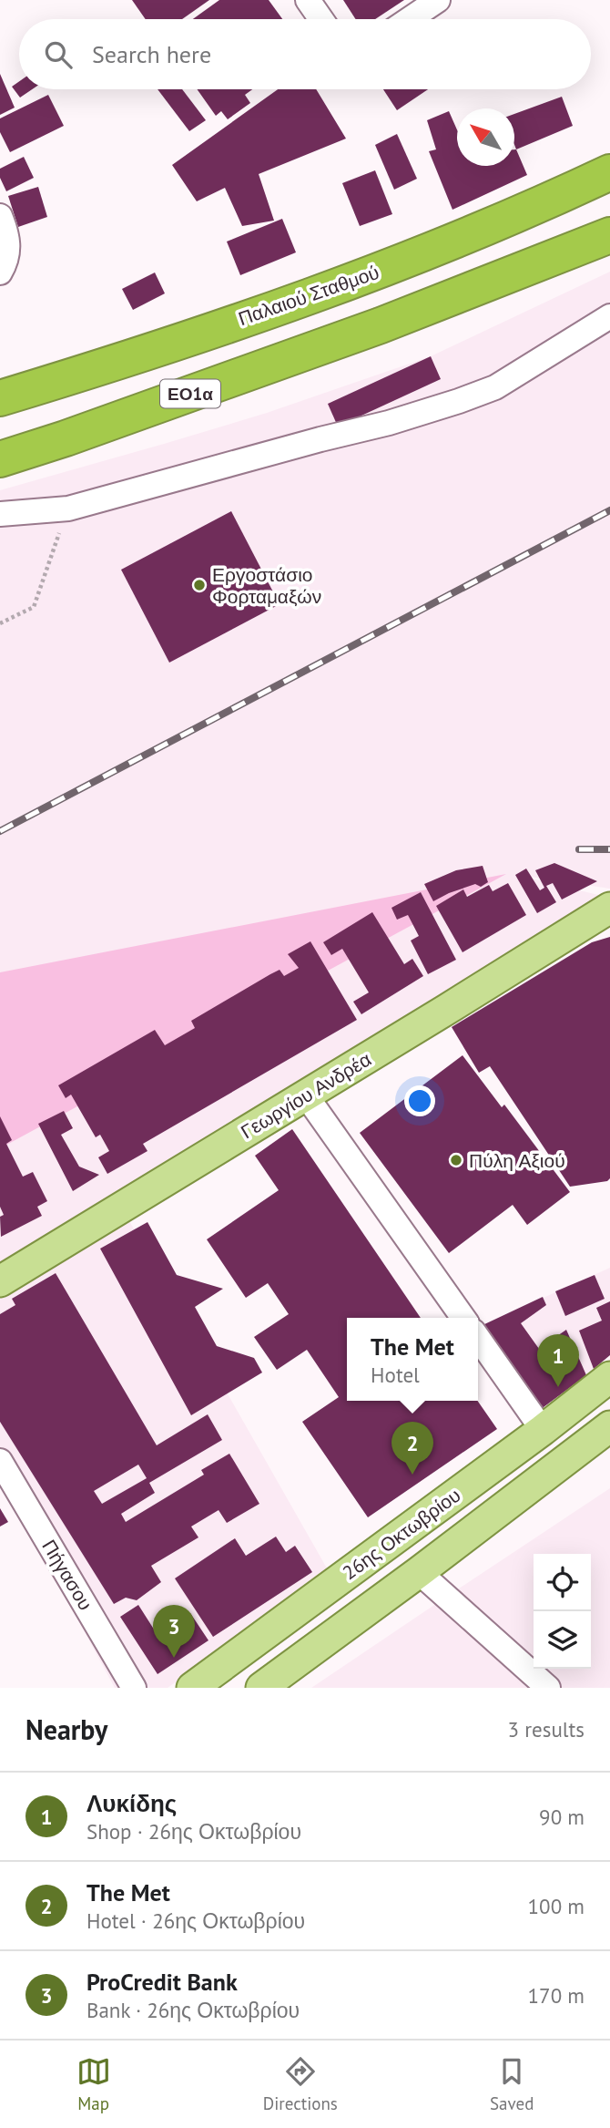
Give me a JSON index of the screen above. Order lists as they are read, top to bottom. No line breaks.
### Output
{"streets":{"highway":["Παλαιού Σταθμού","ΕΟ1α"],"main road":["Γεωργίου Ανδρέα","26ης Οκτωβρίου"],"street":["Πήγασου"]},"places":["Εργοστάσιο Φορταμαξών","Πύλη Αξιού"],"north":"top left","page":{"search":"Search here","popup":["The Met","Hotel"],"pins":["1","2","3"],"heading":["Nearby","3 results"],"list":[{"mark":"1","name":"Λυκίδης","note":"Shop · 26ης Οκτωβρίου","value":"90 m"},{"mark":"2","name":"The Met","note":"Hotel · 26ης Οκτωβρίου","value":"100 m"},{"mark":"3","name":"ProCredit Bank","note":"Bank · 26ης Οκτωβρίου","value":"170 m"}],"nav":["Map","Directions","Saved"]}}
